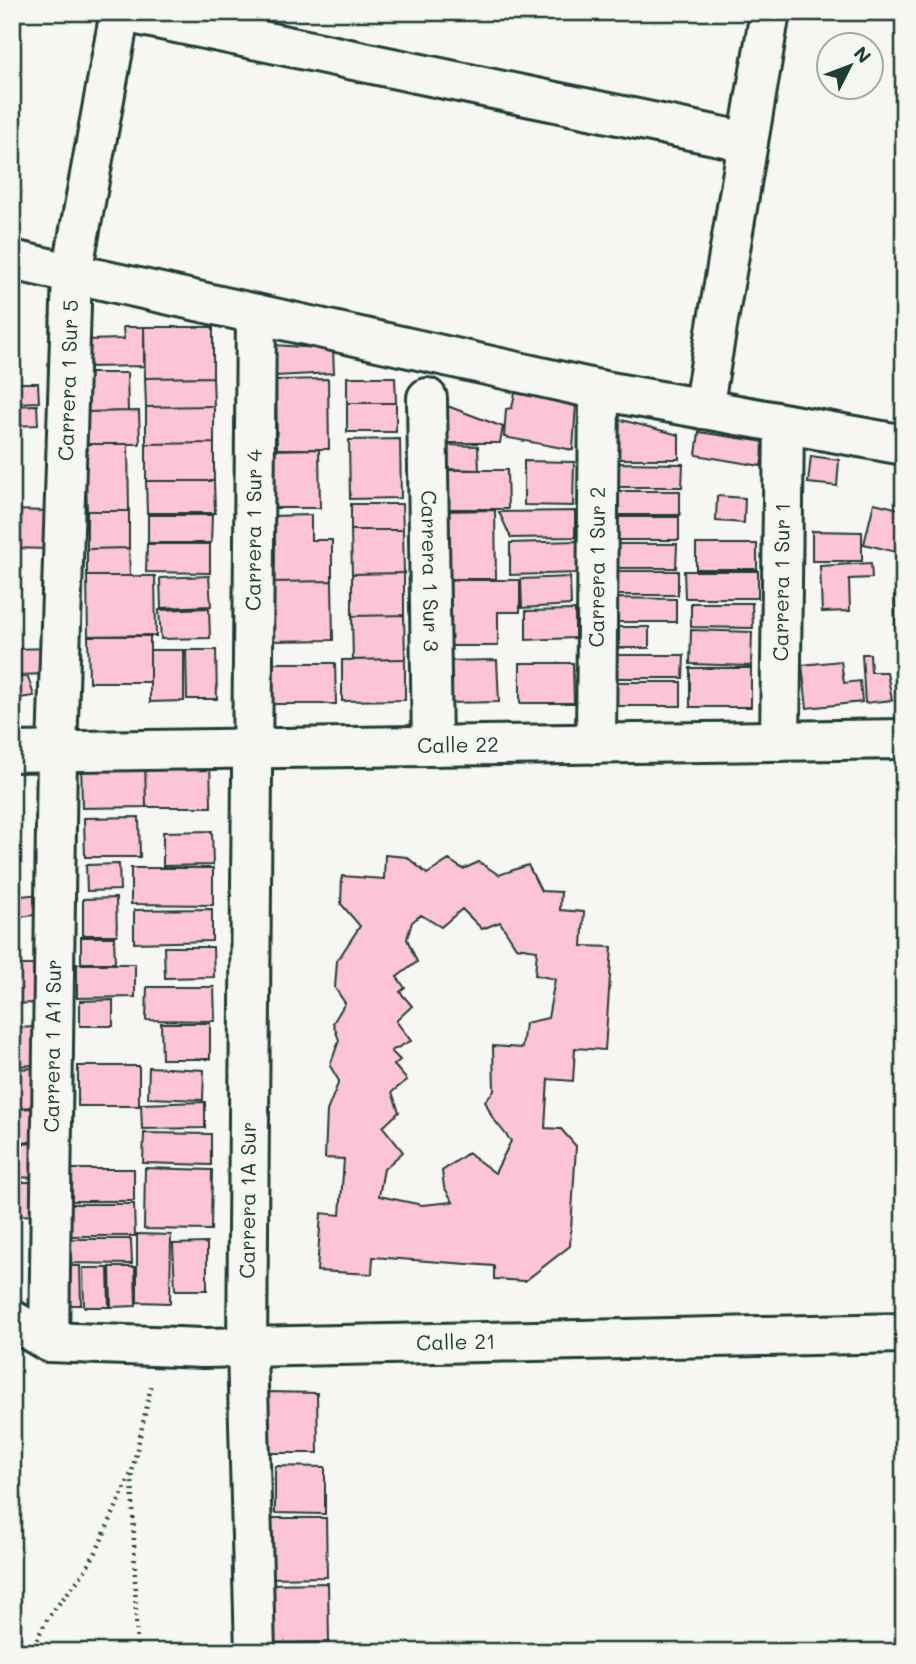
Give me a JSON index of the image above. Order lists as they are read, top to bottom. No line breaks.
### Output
{"streets":{"street":["Carrera 1 Sur 5","Carrera 1 Sur 4","Carrera 1 Sur 2","Carrera 1 Sur 3","Carrera 1 Sur 1","Calle 22","Carrera 1 A1 Sur","Carrera 1A Sur","Calle 21"]},"crossings":[["Carrera 1 Sur 5","Calle 22"],["Carrera 1 Sur 5","Carrera 1 A1 Sur"],["Carrera 1 Sur 4","Calle 22"],["Carrera 1 Sur 4","Carrera 1A Sur"],["Carrera 1 Sur 2","Calle 22"],["Carrera 1 Sur 3","Calle 22"],["Carrera 1 Sur 1","Calle 22"],["Calle 22","Carrera 1 A1 Sur"],["Calle 22","Carrera 1A Sur"],["Carrera 1 A1 Sur","Calle 21"],["Carrera 1A Sur","Calle 21"]],"north":"top right"}
